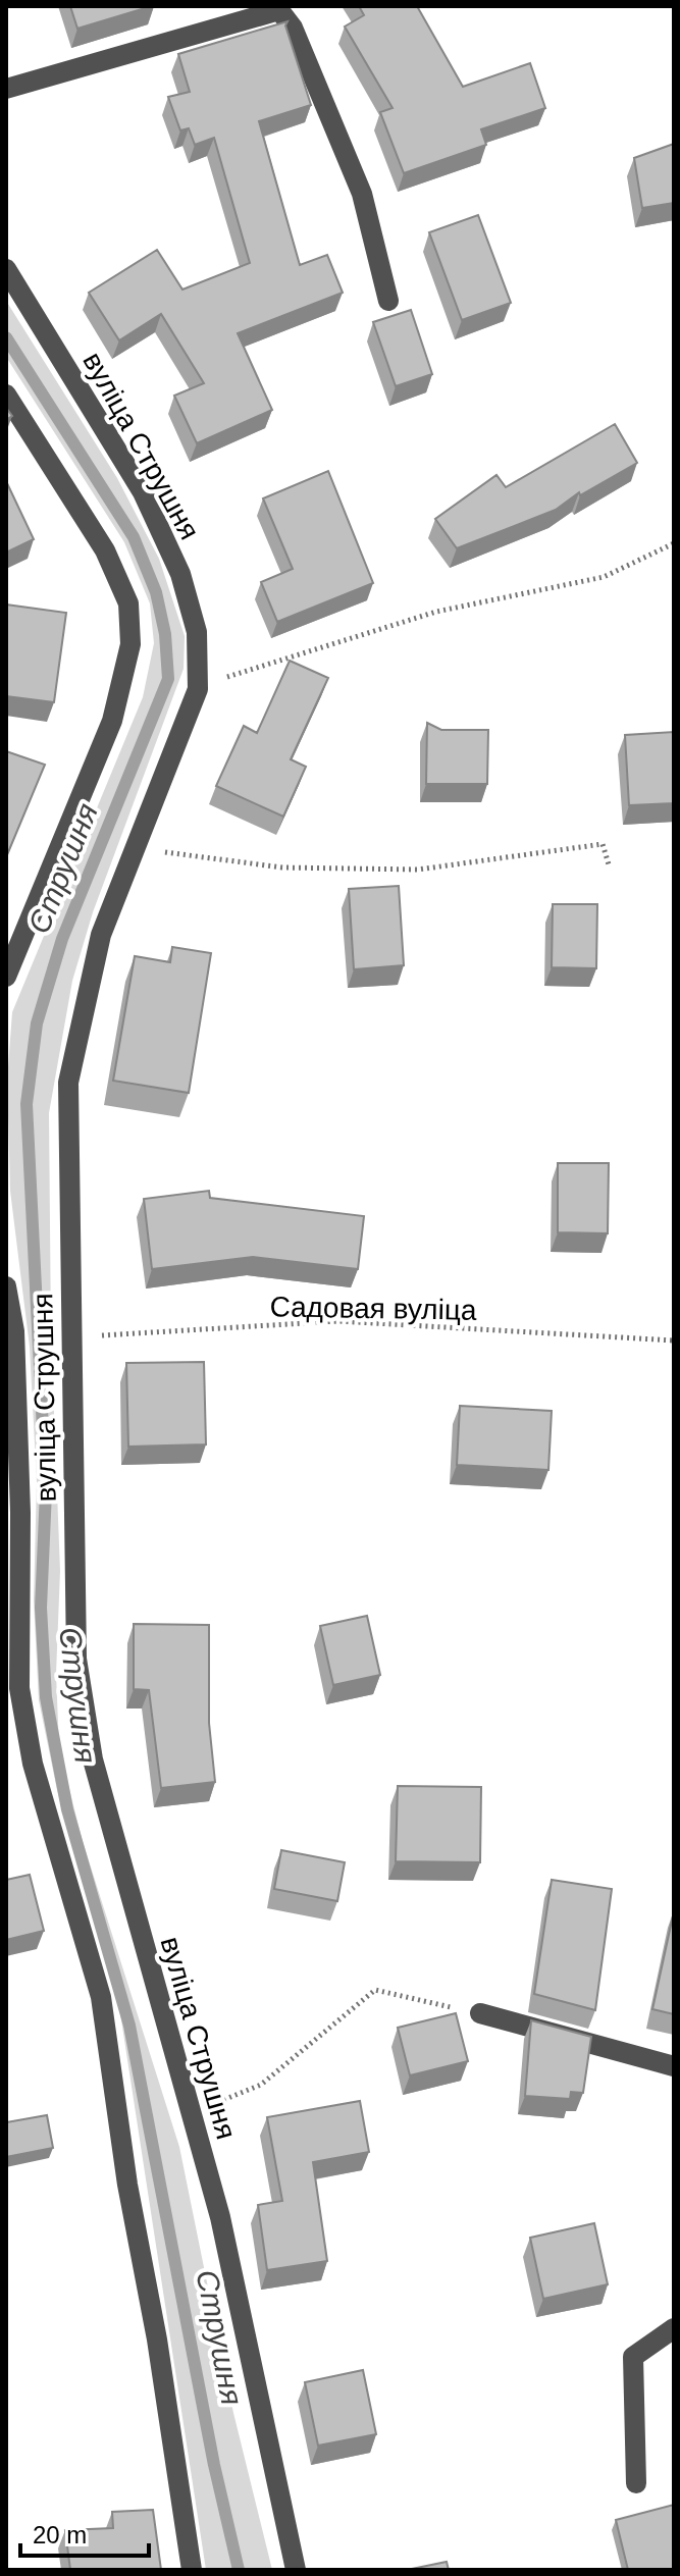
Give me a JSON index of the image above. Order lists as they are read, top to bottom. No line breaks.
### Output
{"streets":{"street":["вуліца Струшня"],"path":["Садовая вуліца"]},"crossings":[["вуліца Струшня","Садовая вуліца"]],"water":["Струшня"],"scale_bar":"20 m"}
